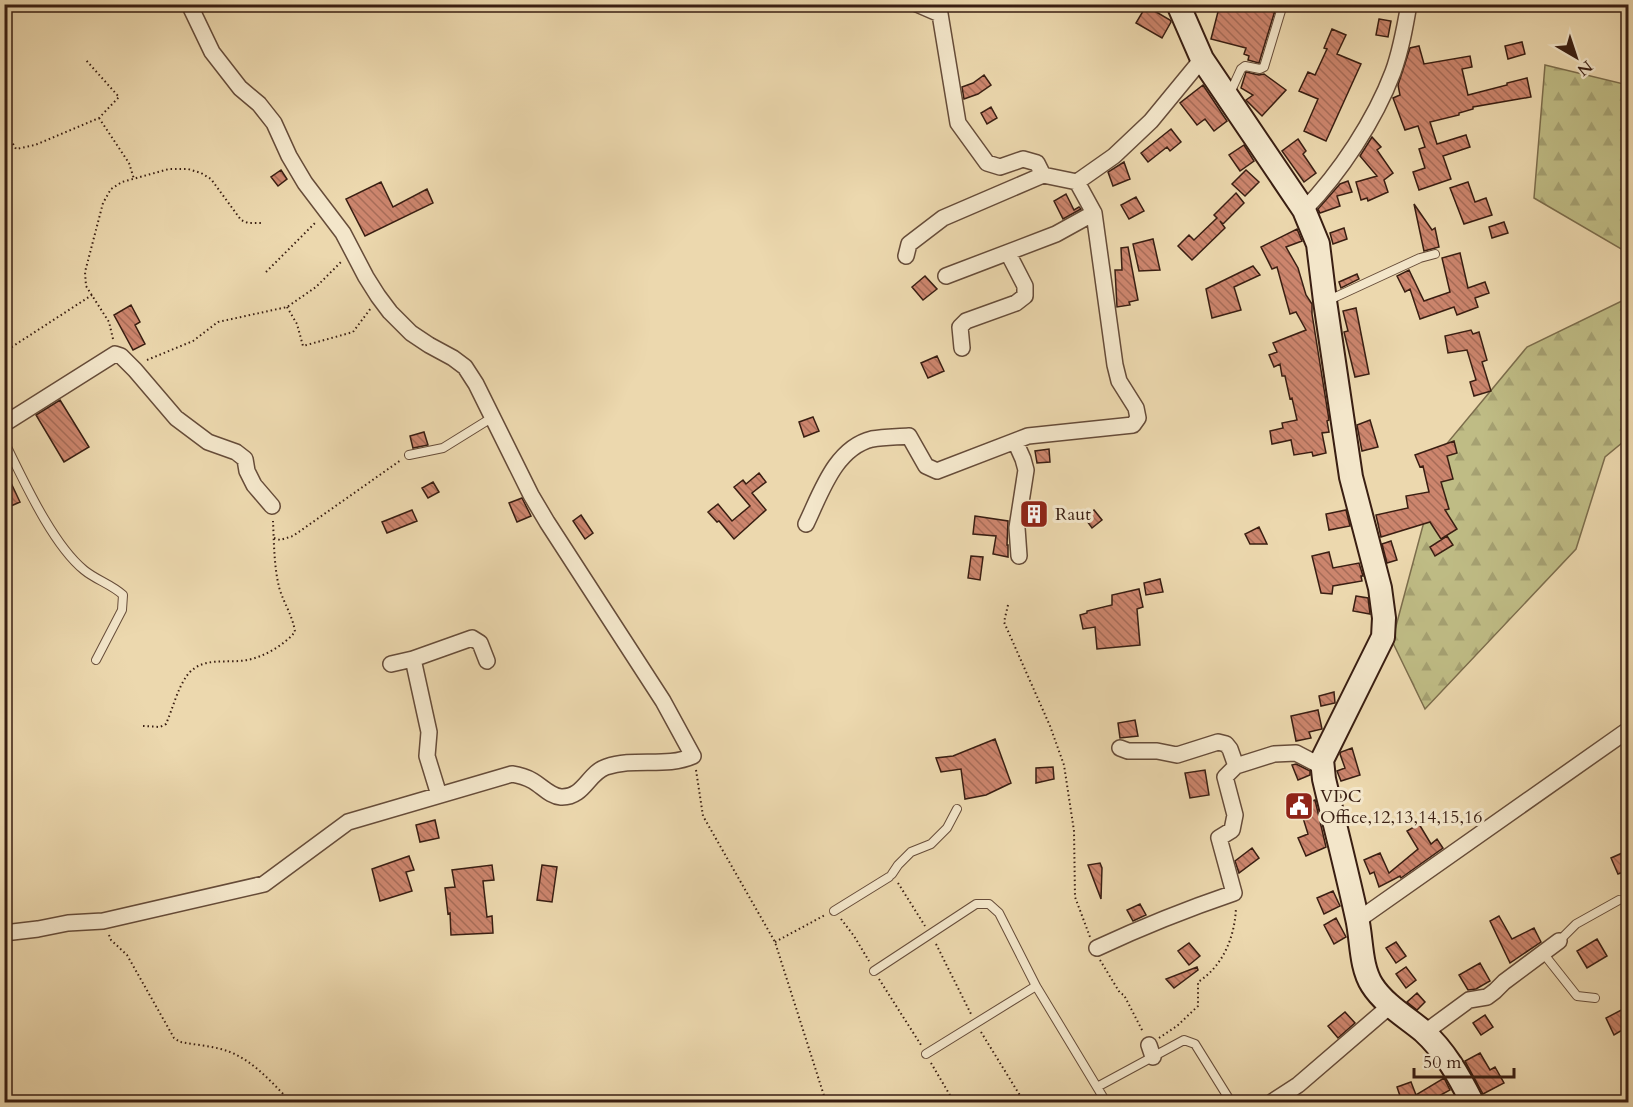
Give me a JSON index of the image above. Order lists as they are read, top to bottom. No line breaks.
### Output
{"places":{"building":["Raut"],"public building":["VDC Office,12,13,14,15,16"]},"scale_bar":"50 m","north":"bottom right"}
